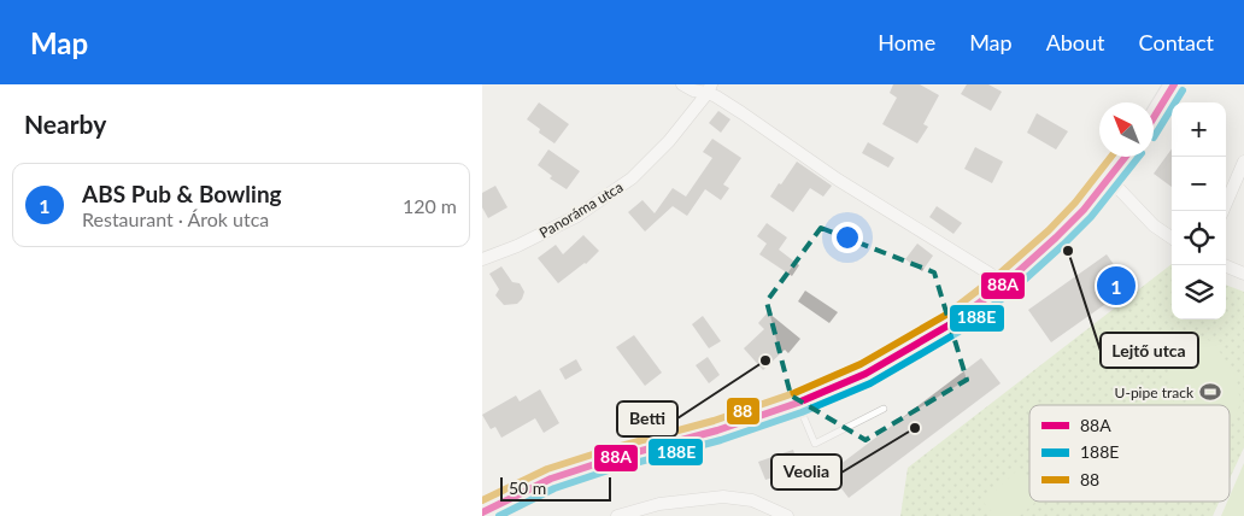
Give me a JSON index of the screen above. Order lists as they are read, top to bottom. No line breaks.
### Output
{"streets":{"street":["Panoráma utca"]},"places":{"other":["Lejtő utca","Betti","Veolia"],"sports":["U-pipe track"]},"lines":["transit line 88A","transit line 188E","transit line 88"],"legend":["88A","188E","88"],"scale_bar":"50 m","north":"top left","page":{"header":"Map","nav":["Home","Map","About","Contact"],"heading":"Nearby","map_buttons":["+","−"],"list":[{"mark":"1","name":"ABS Pub & Bowling","note":"Restaurant · Árok utca","value":"120 m"}],"pins":"1","scale":"50 m"}}
